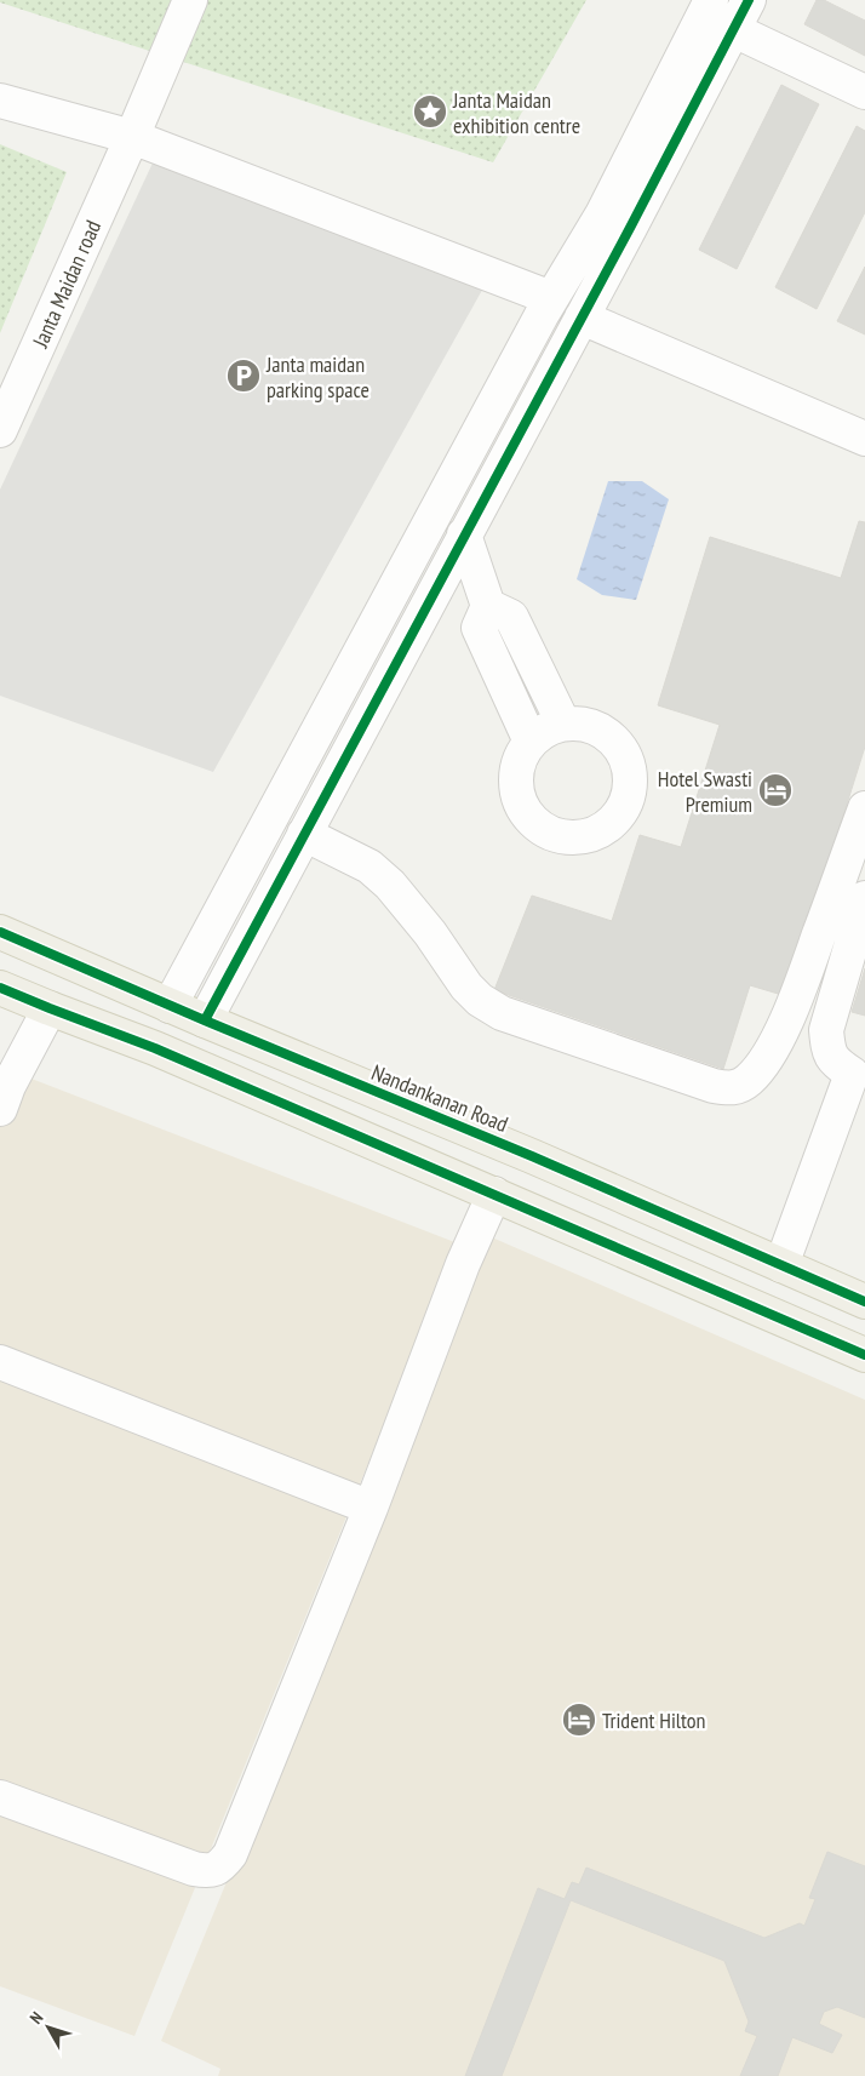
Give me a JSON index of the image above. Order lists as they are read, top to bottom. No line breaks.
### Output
{"streets":{"main road":["Nandankanan Road"],"street":["Janta Maidan road"]},"places":{"place":["Janta Maidan exhibition centre"],"parking":["Janta maidan parking space"],"hotel":["Hotel Swasti Premium","Trident Hilton"]},"north":"top left"}
